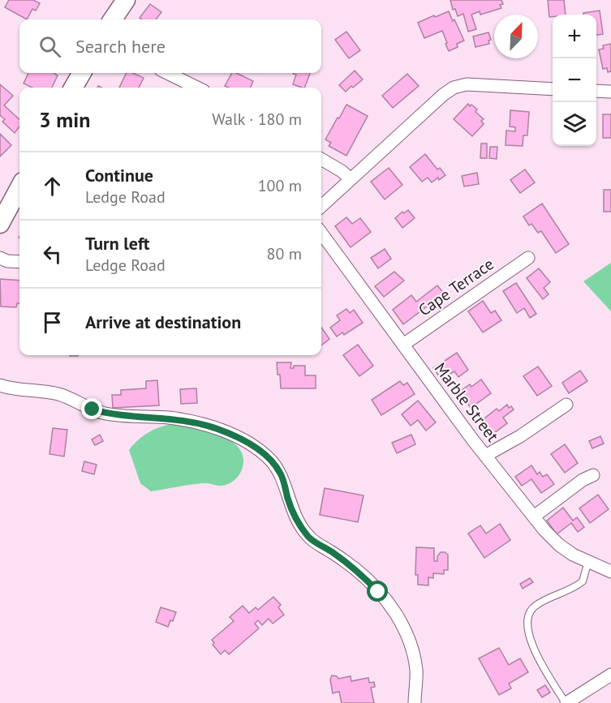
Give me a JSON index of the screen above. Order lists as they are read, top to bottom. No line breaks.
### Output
{"streets":{"street":["Cape Terrace","Marble Street"]},"crossings":[["Cape Terrace","Marble Street"]],"north":"top right","page":{"map_buttons":["+","−"],"search":"Search here","heading":["3 min","Walk · 180 m"],"list":[["Continue","Ledge Road","100 m"],["Turn left","Ledge Road","80 m"],"Arrive at destination"]}}
